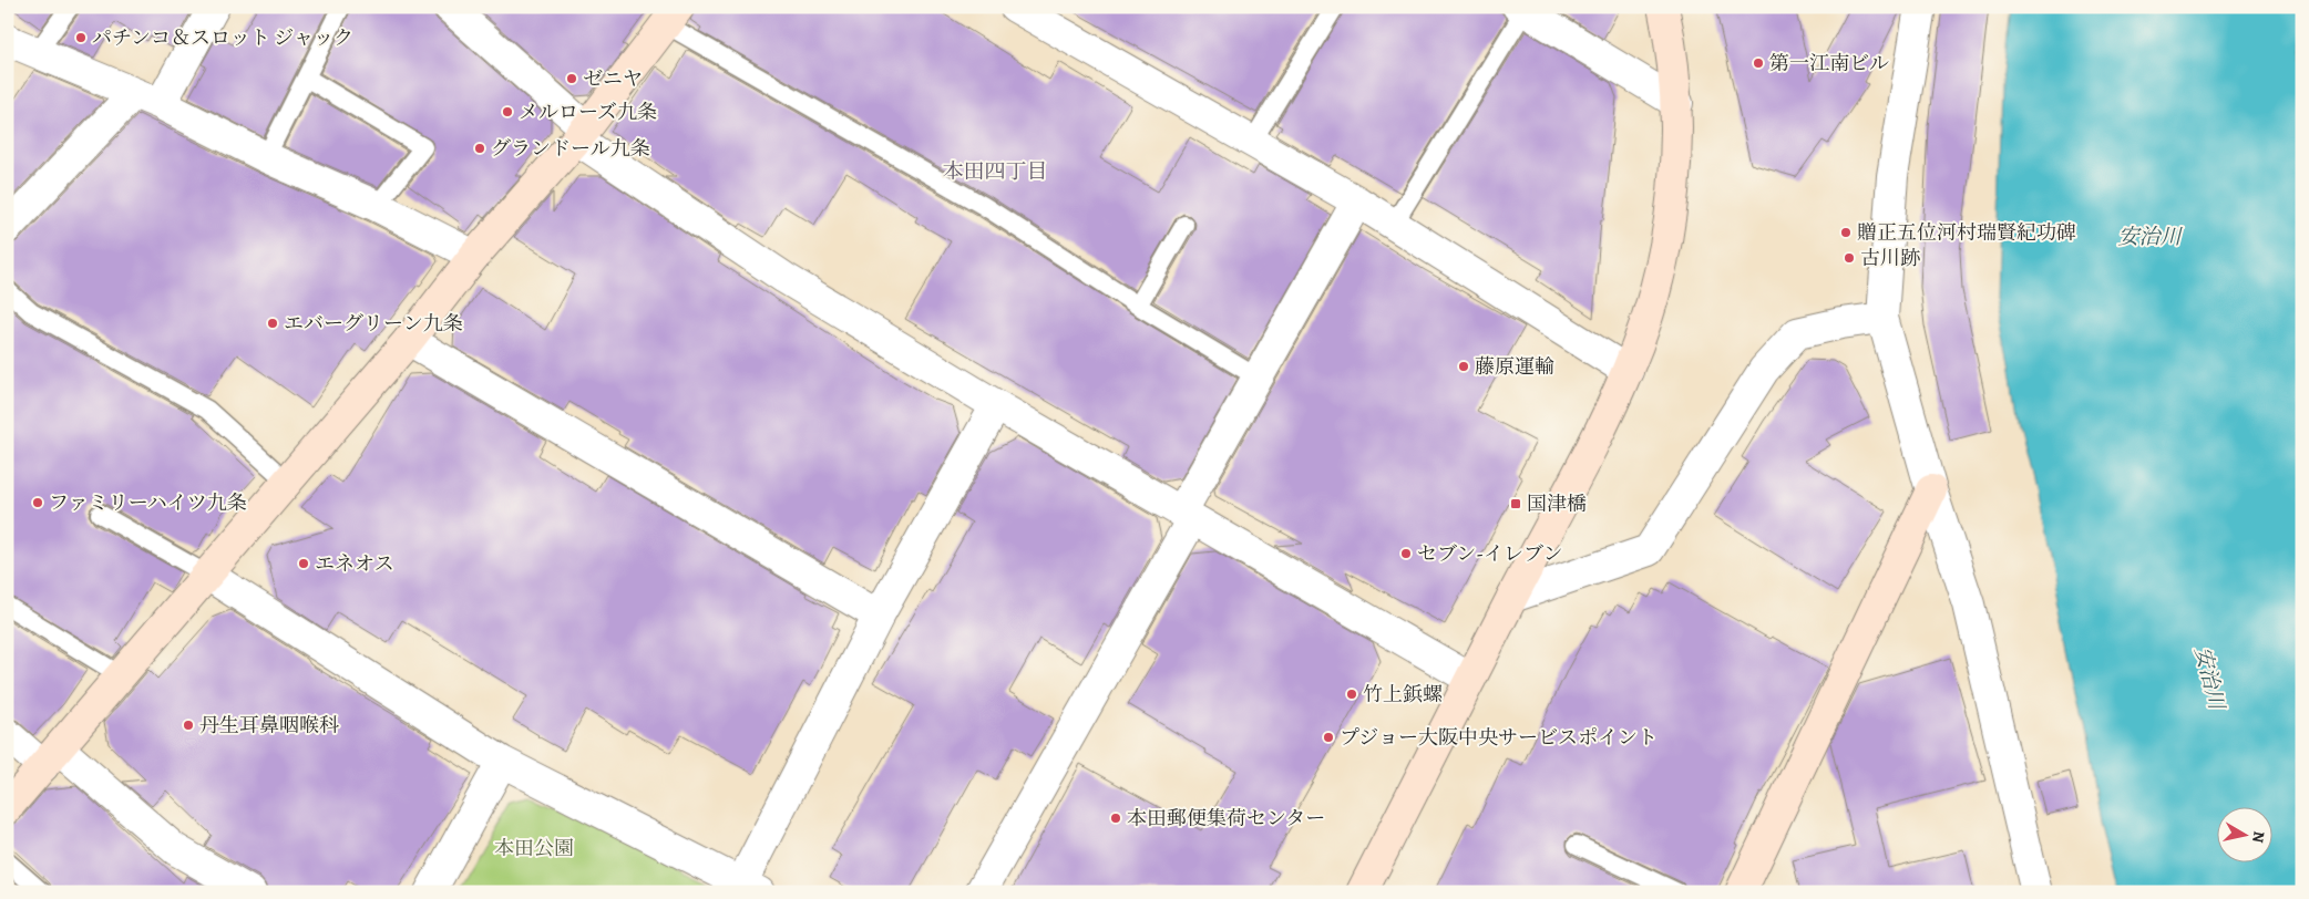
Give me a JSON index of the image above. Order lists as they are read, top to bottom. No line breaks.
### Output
{"districts":["本田四丁目"],"water":["安治川"],"parks":["本田公園"],"places":{"other":["パチンコ＆スロット ジャック","第一江南ビル","ゼニヤ","メルローズ九条","グランドール九条","贈正五位河村瑞賢紀功碑","古川跡","エバーグリーン九条","藤原運輸","ファミリーハイツ九条","セブン-イレブン","エネオス","竹上鋲螺","丹生耳鼻咽喉科","プジョー大阪中央サービスポイント","本田郵便集荷センター"],"transit":["国津橋"]},"north":"right"}
